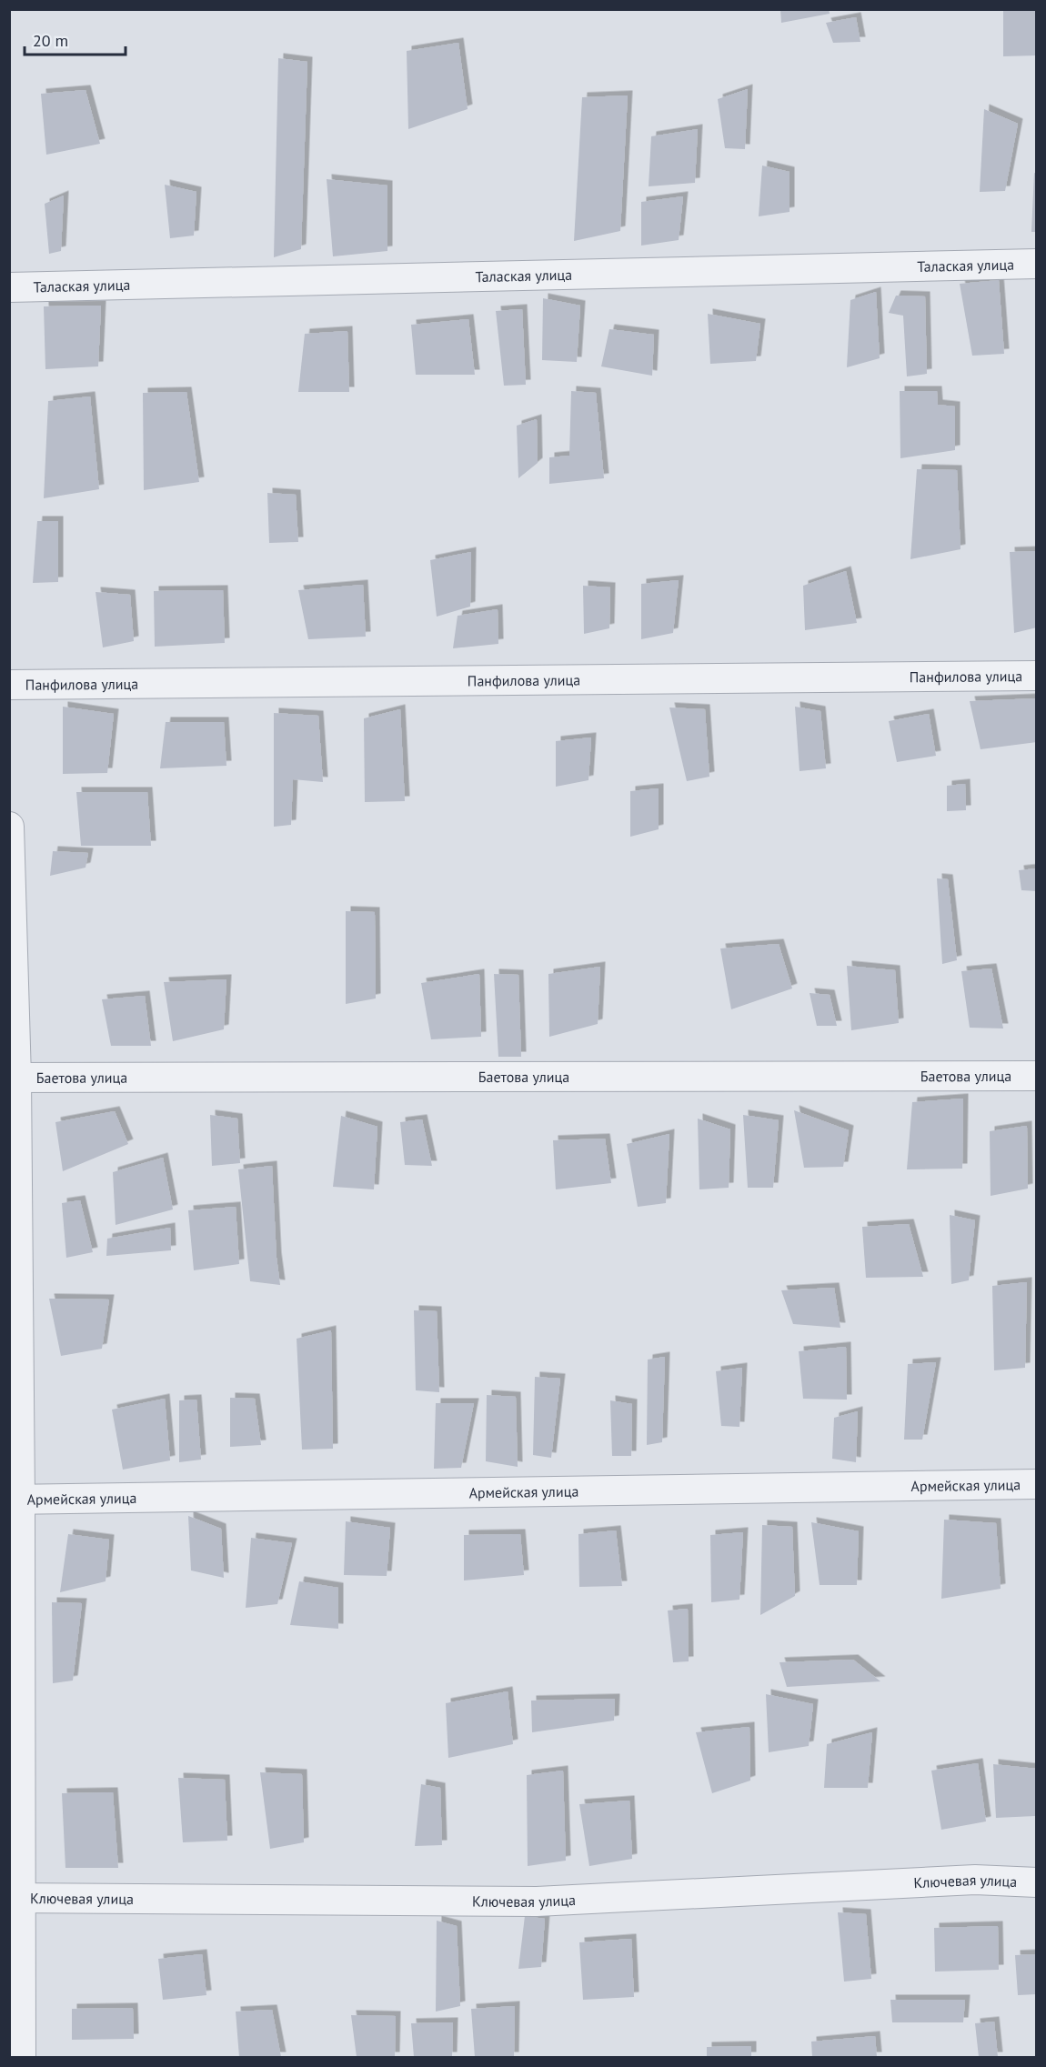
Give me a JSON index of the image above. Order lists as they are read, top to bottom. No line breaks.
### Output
{"streets":{"street":["Талаская улица","Панфилова улица","Баетова улица","Армейская улица","Ключевая улица"]},"scale_bar":"20 m"}
